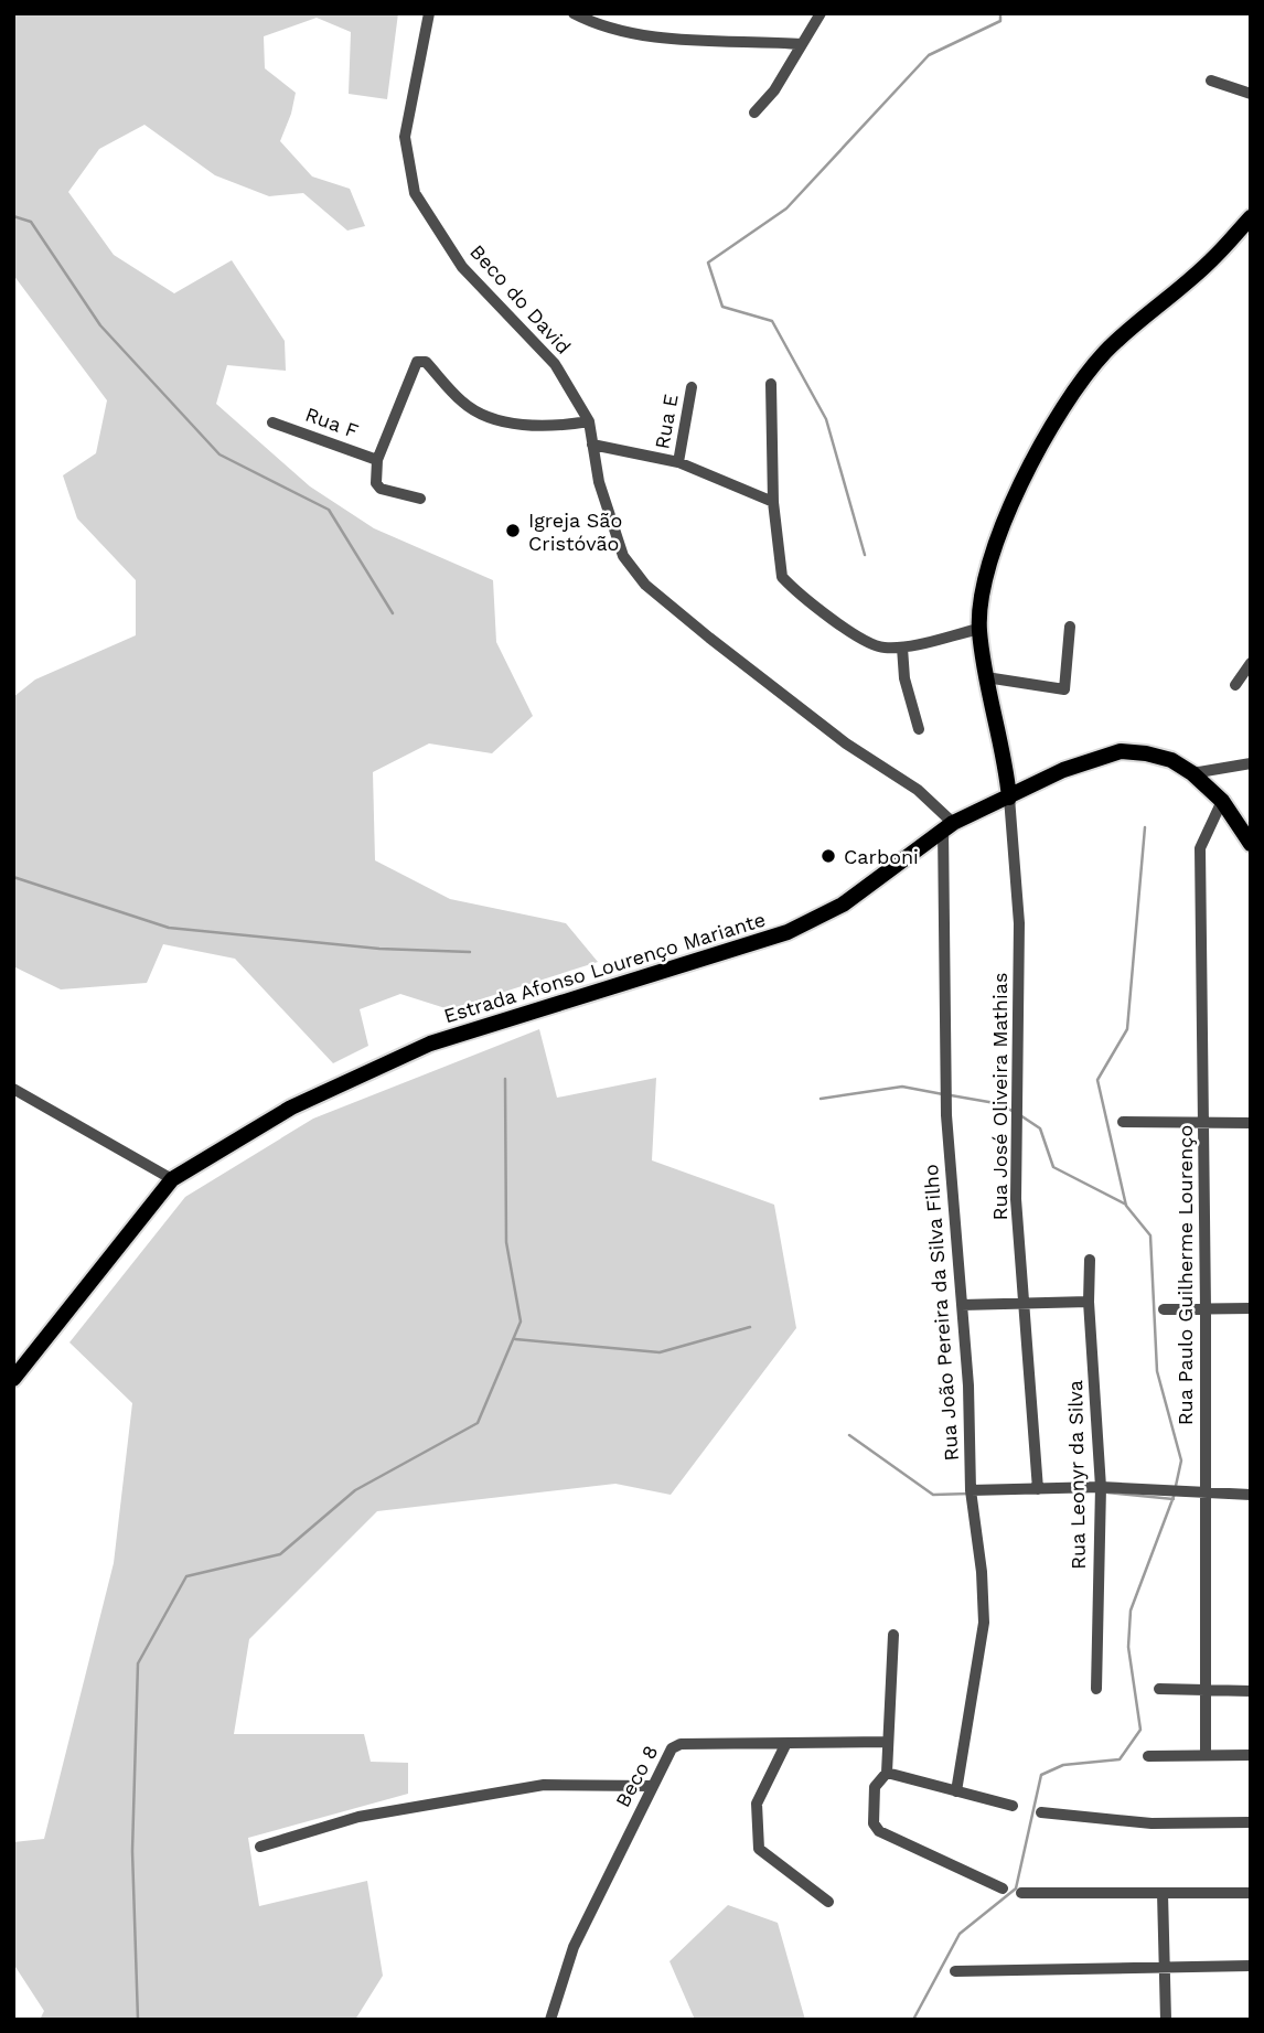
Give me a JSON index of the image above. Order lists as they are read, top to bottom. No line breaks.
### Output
{"streets":{"main road":["Estrada Afonso Lourenço Mariante"],"street":["Beco do David","Rua E","Rua F","Rua José Oliveira Mathias","Rua Paulo Guilherme Lourenço","Rua João Pereira da Silva Filho","Rua Leonyr da Silva","Beco 8"]},"crossings":[["Beco do David","Estrada Afonso Lourenço Mariante"],["Beco do David","Rua João Pereira da Silva Filho"],["Estrada Afonso Lourenço Mariante","Rua José Oliveira Mathias"],["Estrada Afonso Lourenço Mariante","Rua Paulo Guilherme Lourenço"],["Estrada Afonso Lourenço Mariante","Rua João Pereira da Silva Filho"]],"places":["Igreja São Cristóvão","Carboni"]}
